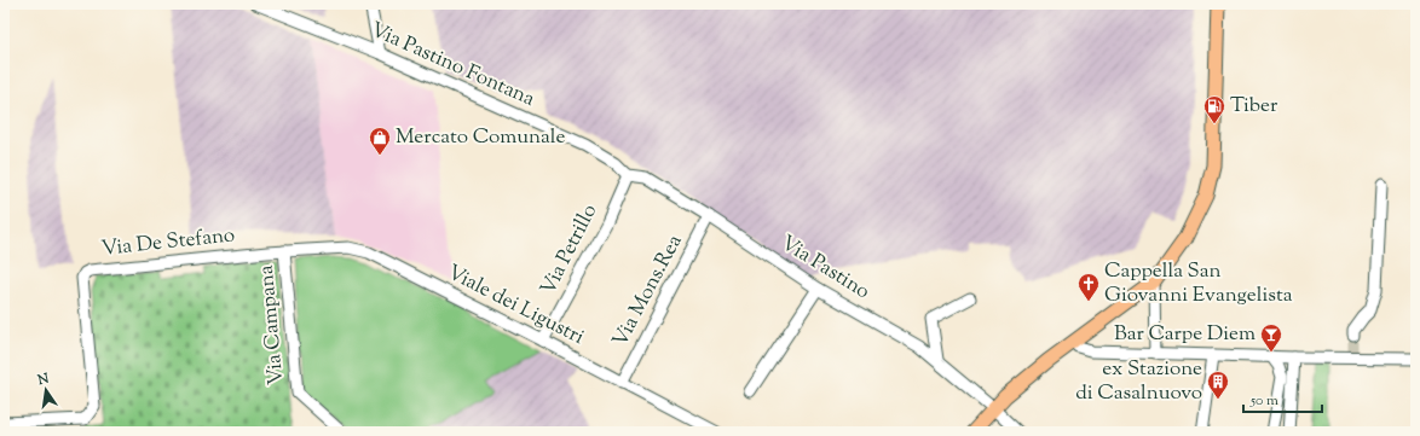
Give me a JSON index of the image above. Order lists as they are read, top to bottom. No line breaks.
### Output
{"streets":{"street":["Via Pastino Fontana","Via De Stefano","Via Petrillo","Via Pastino","Via Mons.Rea","Viale dei Ligustri","Via Campana"]},"crossings":[["Via Pastino Fontana","Via Petrillo"],["Via Pastino Fontana","Via Pastino"],["Via De Stefano","Viale dei Ligustri"],["Via De Stefano","Via Campana"],["Via Petrillo","Via Pastino"],["Via Petrillo","Viale dei Ligustri"],["Via Pastino","Via Mons.Rea"],["Via Mons.Rea","Viale dei Ligustri"],["Viale dei Ligustri","Via Campana"]],"places":{"fuel station":["Tiber"],"shop":["Mercato Comunale"],"church":["Cappella San Giovanni Evangelista"],"bar":["Bar Carpe Diem"],"building":["ex Stazione di Casalnuovo"]},"scale_bar":"50 m","north":"top"}
